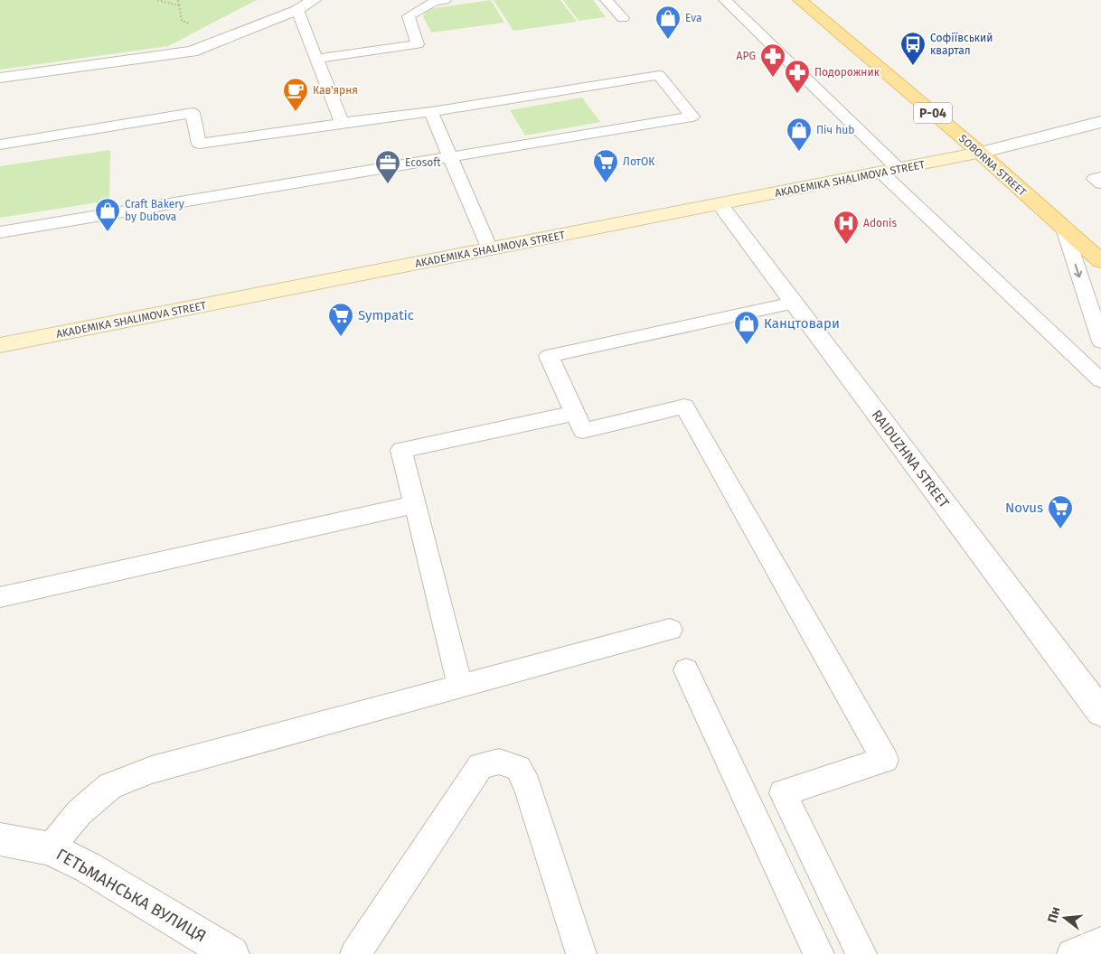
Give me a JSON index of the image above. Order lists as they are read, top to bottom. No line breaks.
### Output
{"streets":{"main road":["Р-04","SOBORNA STREET","AKADEMIKA SHALIMOVA STREET"],"street":["RAIDUZHNA STREET","ГЕТЬМАНСЬКА ВУЛИЦЯ"]},"crossings":[["SOBORNA STREET","AKADEMIKA SHALIMOVA STREET"],["AKADEMIKA SHALIMOVA STREET","RAIDUZHNA STREET"]],"places":{"shop":["Eva","Піч hub","Craft Bakery by Dubova","Канцтовари"],"bus stop":["Софіївський квартал"],"pharmacy":["APG","Подорожник"],"cafe":["Кав'ярня"],"supermarket":["ЛотОК","Sympatic","Novus"],"office":["Ecosoft"],"hospital":["Adonis"]},"north":"left"}
